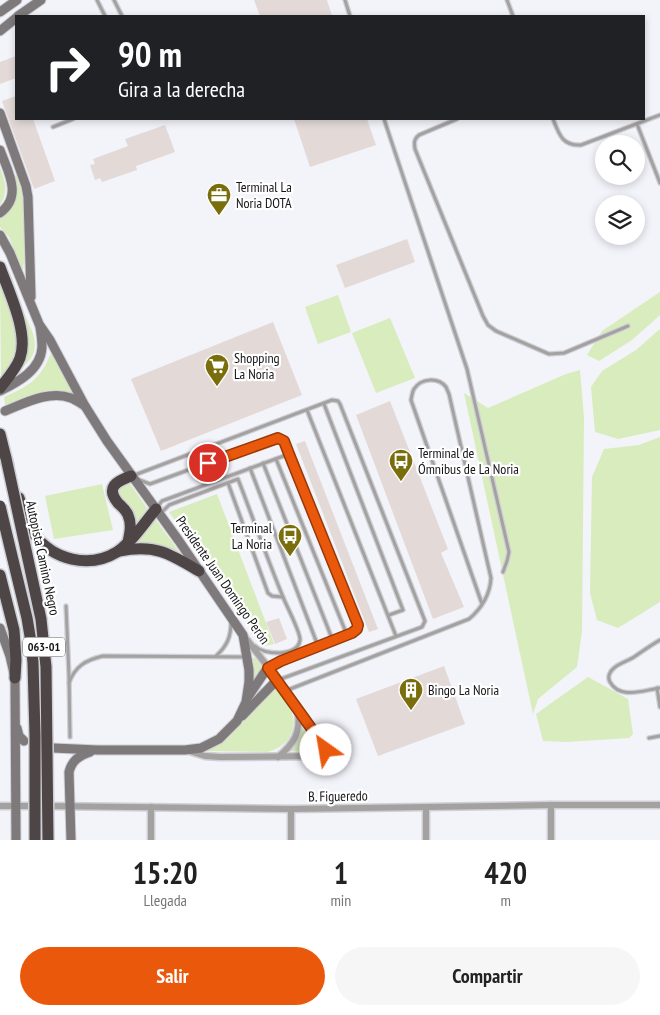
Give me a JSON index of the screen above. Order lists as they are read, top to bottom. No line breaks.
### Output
{"streets":{"highway":["Autopista Camino Negro","063-01"],"street":["Presidente Juan Domingo Perón","B. Figueredo"]},"places":{"office":["Terminal La Noria DOTA"],"supermarket":["Shopping La Noria"],"bus stop":["Terminal de Ómnibus de La Noria","Terminal La Noria"],"building":["Bingo La Noria"]},"page":{"turn":["90 m","Gira a la derecha"],"eta":["15:20","Llegada","1","min","420","m"],"buttons":["Salir","Compartir"]}}
